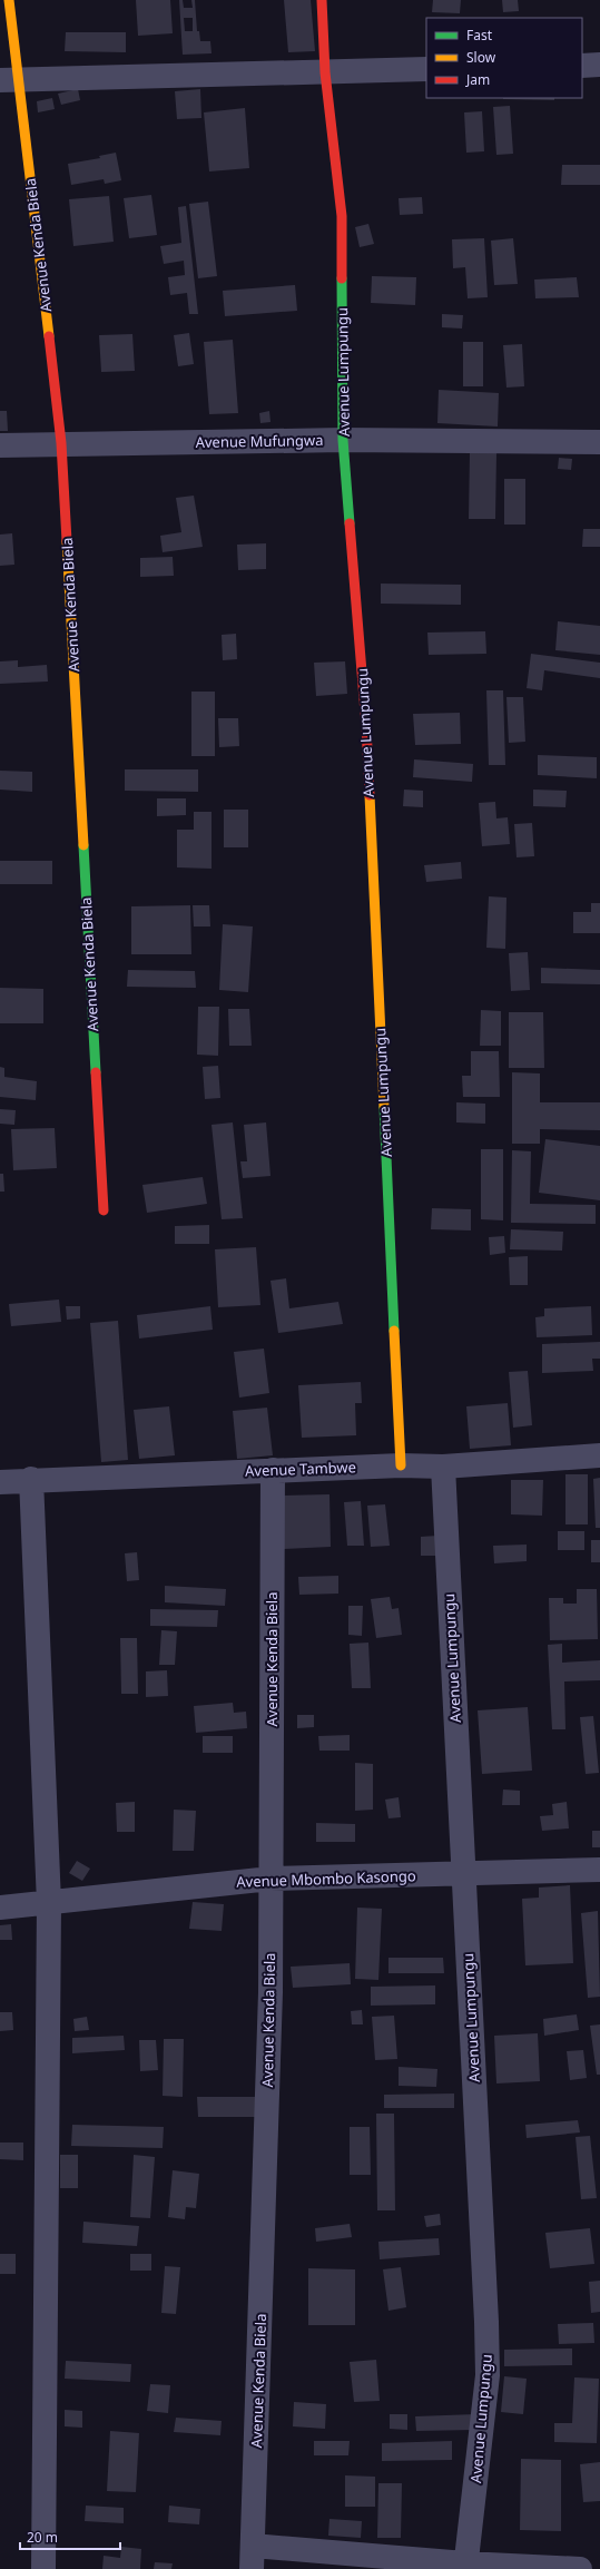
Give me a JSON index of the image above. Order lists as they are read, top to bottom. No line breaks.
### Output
{"streets":{"street":["Avenue Kenda Biela","Avenue Lumpungu","Avenue Mufungwa","Avenue Tambwe","Avenue Mbombo Kasongo"]},"crossings":[["Avenue Kenda Biela","Avenue Mufungwa"],["Avenue Kenda Biela","Avenue Tambwe"],["Avenue Kenda Biela","Avenue Mbombo Kasongo"],["Avenue Lumpungu","Avenue Mufungwa"],["Avenue Lumpungu","Avenue Tambwe"],["Avenue Lumpungu","Avenue Mbombo Kasongo"]],"legend":["Fast","Slow","Jam"],"scale_bar":"20 m"}
